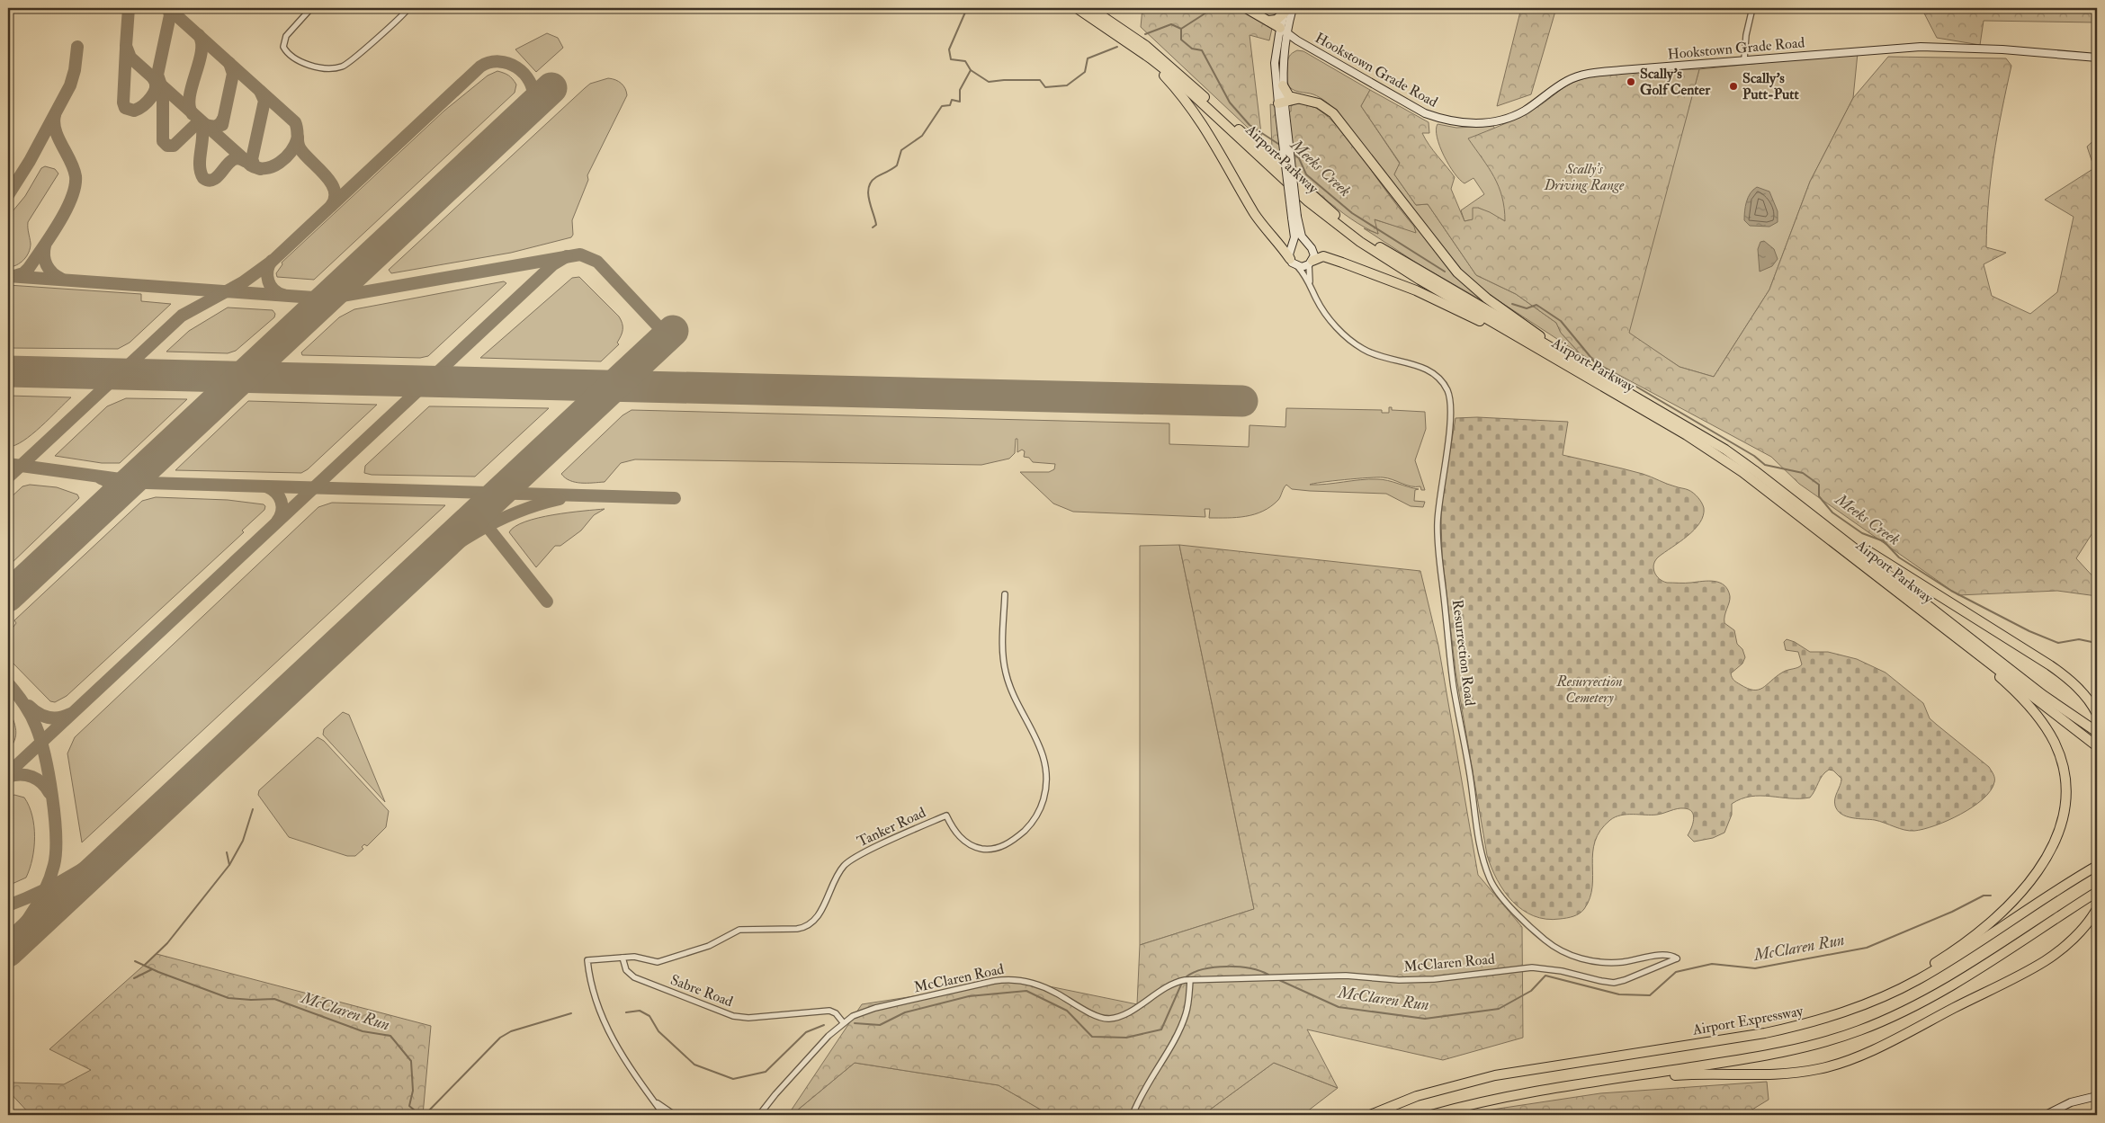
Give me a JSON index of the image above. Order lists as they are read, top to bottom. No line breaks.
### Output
{"streets":{"highway":["Airport Parkway","Airport Expressway"],"street":["Hookstown Grade Road","Resurrection Road","Tanker Road","McClaren Road","Sabre Road"]},"crossings":[["Resurrection Road","McClaren Road"],["Tanker Road","Sabre Road"],["McClaren Road","Sabre Road"]],"water":["Meeks Creek","McClaren Run"],"parks":["Scally's Driving Range","Resurrection Cemetery"],"places":["Scally's Golf Center","Scally's Putt-Putt"]}
